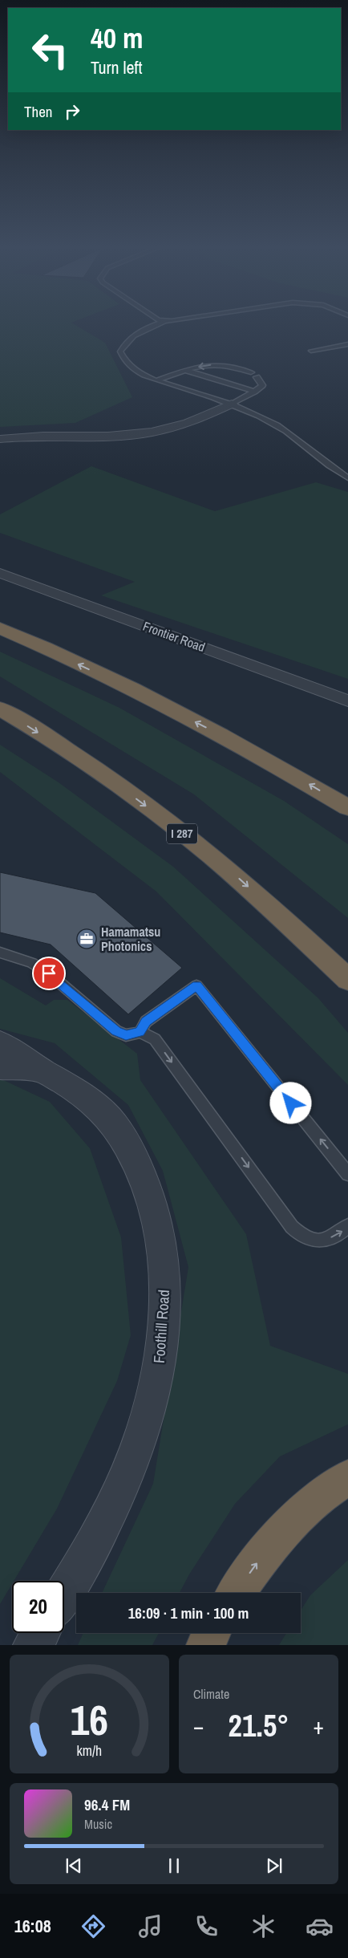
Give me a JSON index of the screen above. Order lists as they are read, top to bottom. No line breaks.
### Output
{"streets":{"highway":["I 287"],"street":["Frontier Road","Foothill Road"]},"places":{"office":["Hamamatsu Photonics"]},"page":{"turn":["40 m","Turn left"],"then":"Then","limit":"20","trip":"16:09 · 1 min · 100 m","tile":"Climate","heat":["−","21.5°","+"],"song":["96.4 FM","Music"],"tabs":"16:08","gauge":["16","km/h"]}}
